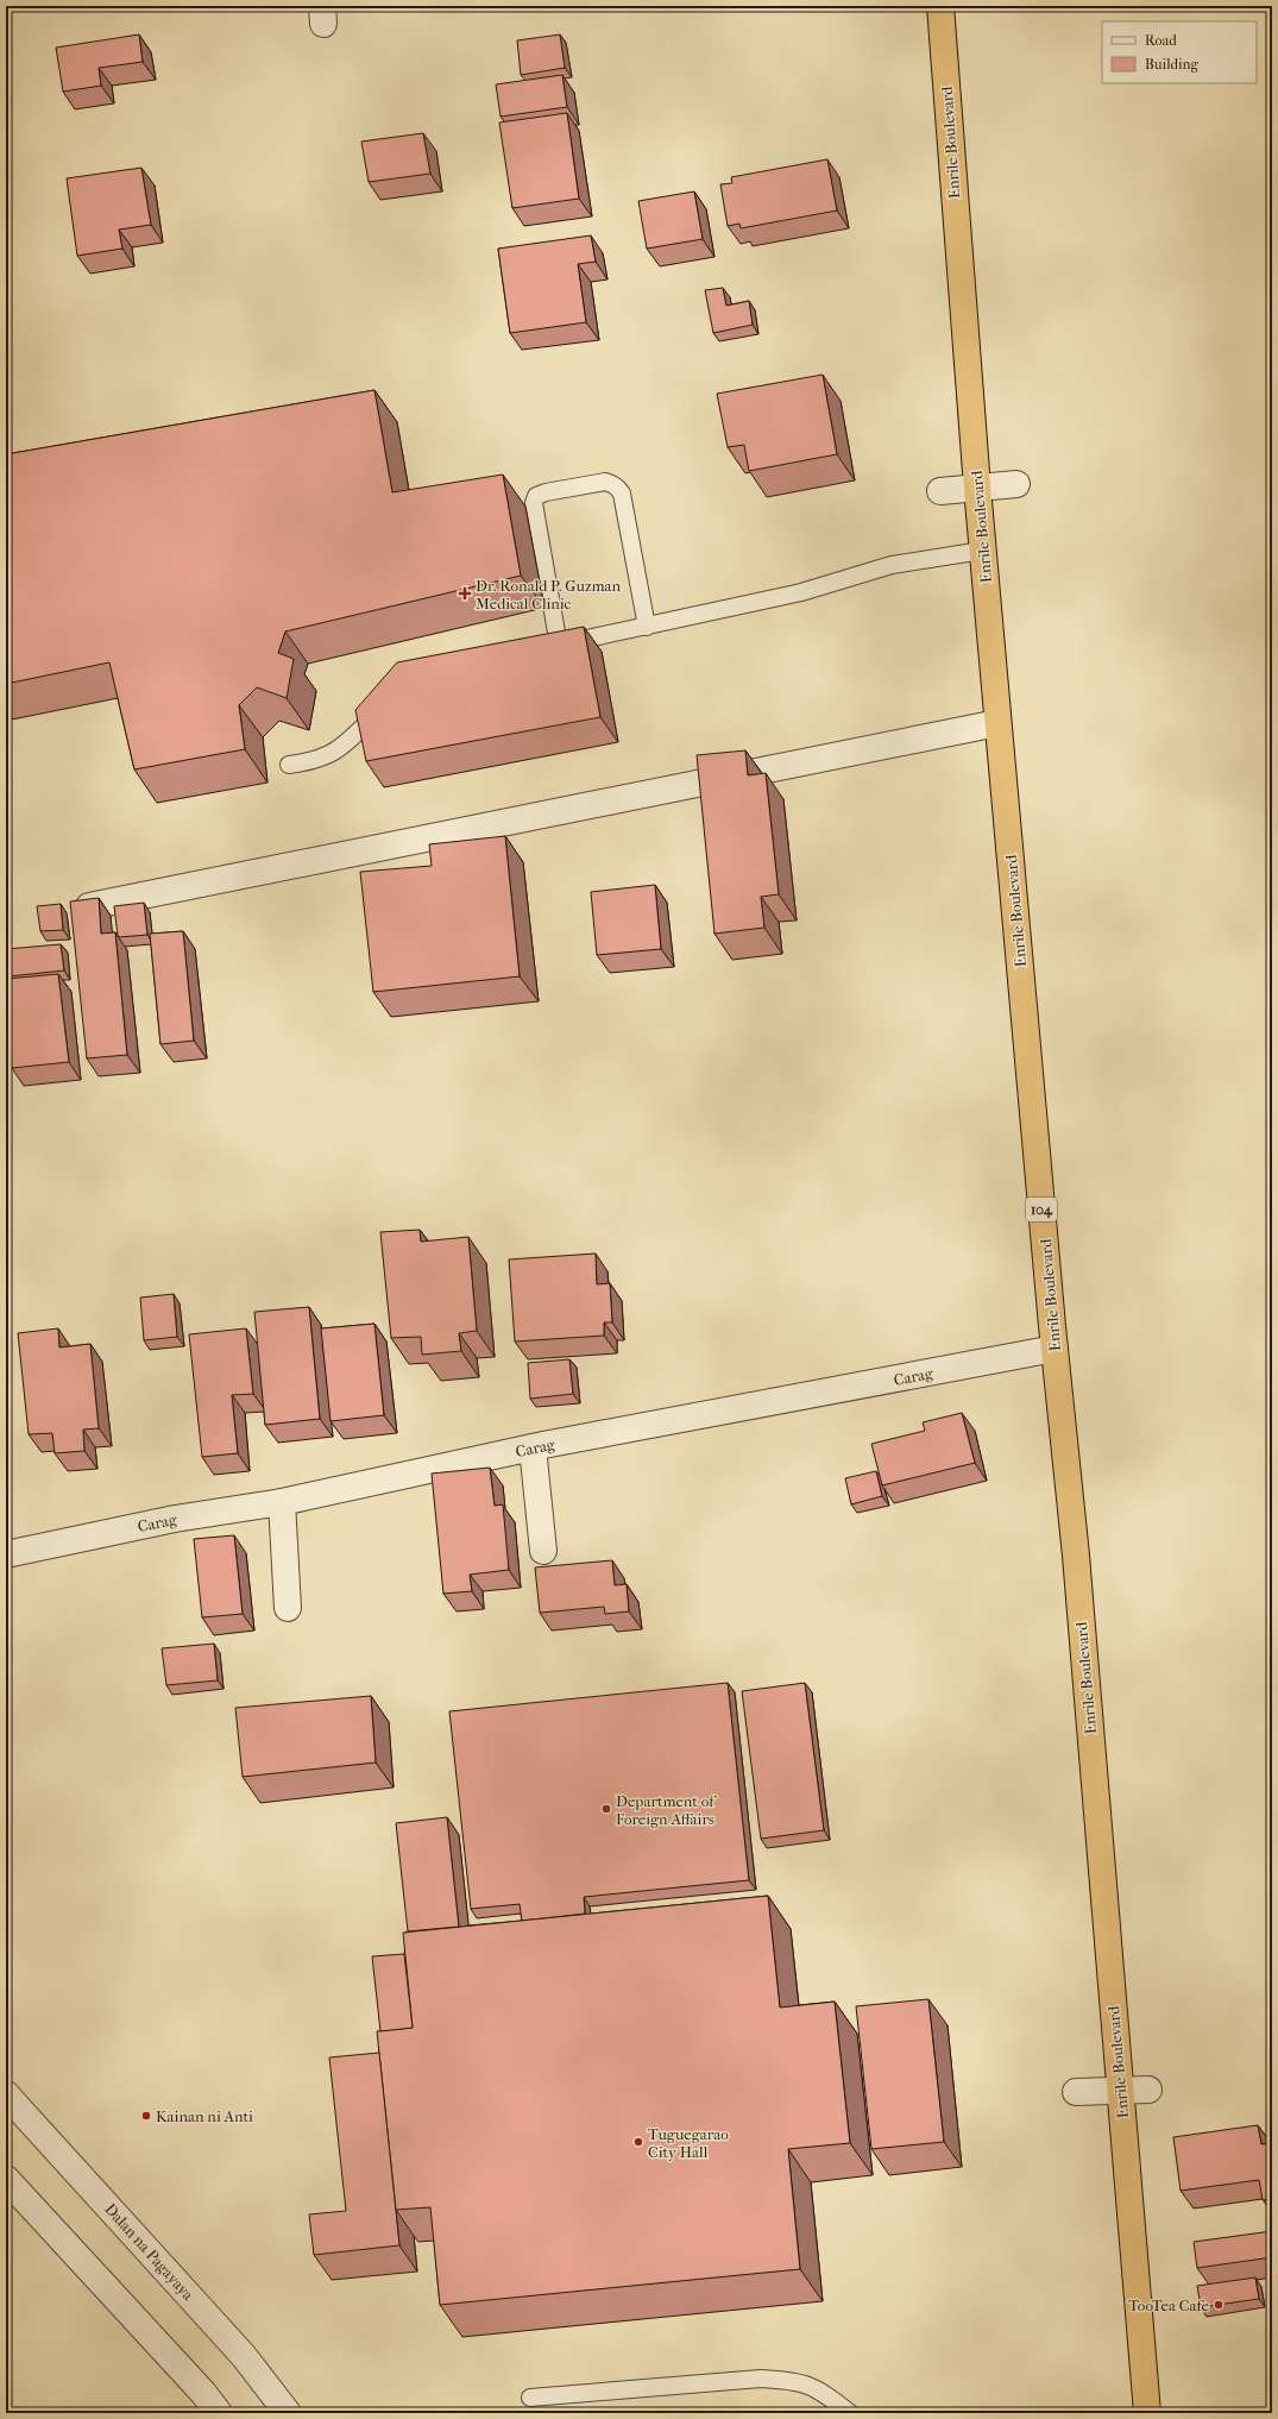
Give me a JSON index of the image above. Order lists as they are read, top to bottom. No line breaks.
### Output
{"streets":{"highway":["Enrile Boulevard","104"],"street":["Carag","Dalan na Pagayaya"]},"crossings":[["Enrile Boulevard","Carag"]],"places":{"health":["Dr. Ronald P. Guzman Medical Clinic"],"other":["Department of Foreign Affairs","Kainan ni Anti","Tuguegarao City Hall","TooTea Cafe"]},"legend":["Road","Building"]}
